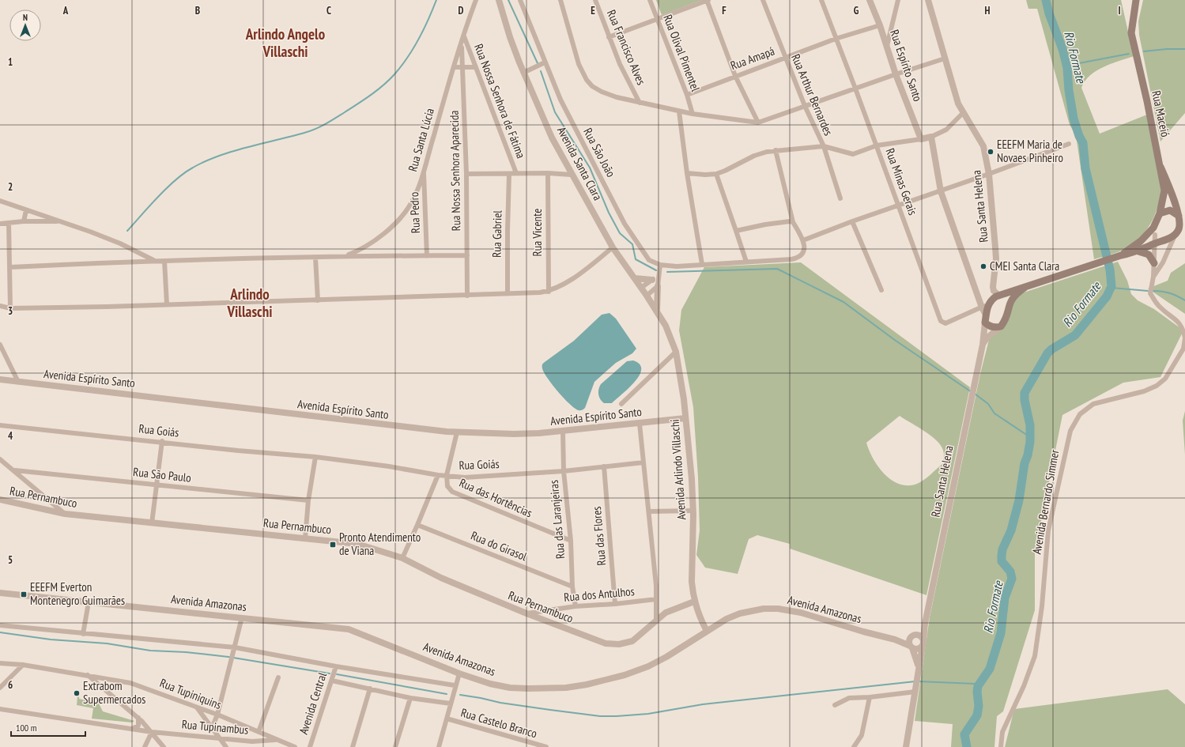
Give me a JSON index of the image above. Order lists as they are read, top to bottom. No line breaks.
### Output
{"streets":{"main road":["Rua Maceió","Rua Santa Helena"],"street":["Rua Francisco Alves","Rua Olival Pimentel","Rua Amapá","Rua Espírito Santo","Rua Arthur Bernardes","Rua Nossa Senhora de Fátima","Rua Santa Lúcia","Rua São João","Avenida Santa Clara","Rua Nossa Senhora Aparecida","Rua Minas Gerais","Rua Pedro","Rua Vicente","Rua Gabriel","Avenida Espírito Santo","Rua Goiás","Avenida Arlindo Villaschi","Rua São Paulo","Rua Pernambuco","Rua das Hortências","Avenida Bernardo Simmer","Rua das Laranjeiras","Rua das Flores","Rua do Girasol","Rua dos Antulhos","Avenida Amazonas","Rua Tupiniquins","Avenida Central","Rua Castelo Branco","Rua Tupinambus"]},"crossings":[["Rua Olival Pimentel","Rua Amapá"],["Rua Amapá","Rua Espírito Santo"],["Rua Amapá","Rua Arthur Bernardes"],["Rua Amapá","Rua Minas Gerais"],["Rua Nossa Senhora de Fátima","Rua Santa Lúcia"],["Rua Maceió","Rua Minas Gerais"],["Rua Maceió","Rua Santa Helena"],["Rua Maceió","Avenida Bernardo Simmer"],["Rua Santa Lúcia","Rua Nossa Senhora Aparecida"],["Rua Santa Lúcia","Rua Pedro"],["Avenida Santa Clara","Avenida Arlindo Villaschi"],["Rua Minas Gerais","Rua Santa Helena"],["Rua Santa Helena","Avenida Amazonas"],["Avenida Espírito Santo","Avenida Arlindo Villaschi"],["Avenida Espírito Santo","Rua das Hortências"],["Avenida Espírito Santo","Rua das Laranjeiras"],["Rua Goiás","Rua das Hortências"],["Rua Goiás","Rua das Laranjeiras"],["Rua Goiás","Rua das Flores"],["Avenida Arlindo Villaschi","Rua Pernambuco"],["Avenida Arlindo Villaschi","Avenida Amazonas"],["Rua Pernambuco","Rua dos Antulhos"],["Rua das Hortências","Rua das Laranjeiras"],["Rua das Laranjeiras","Rua do Girasol"],["Rua das Laranjeiras","Rua dos Antulhos"],["Rua das Flores","Rua dos Antulhos"],["Rua Tupiniquins","Rua Tupinambus"]],"districts":["Arlindo Angelo Villaschi","Arlindo Villaschi"],"water":["Rio Formate"],"places":{"other":["EEEFM Maria de Novaes Pinheiro","CMEI Santa Clara","Extrabom Supermercados"],"transit":["Pronto Atendimento de Viana","EEEFM Everton Montenegro Guimarães"]},"scale_bar":"100 m","north":"top","grid":{"columns":["A","B","C","D","E","F","G","H","I"],"rows":["1","2","3","4","5","6"]}}
